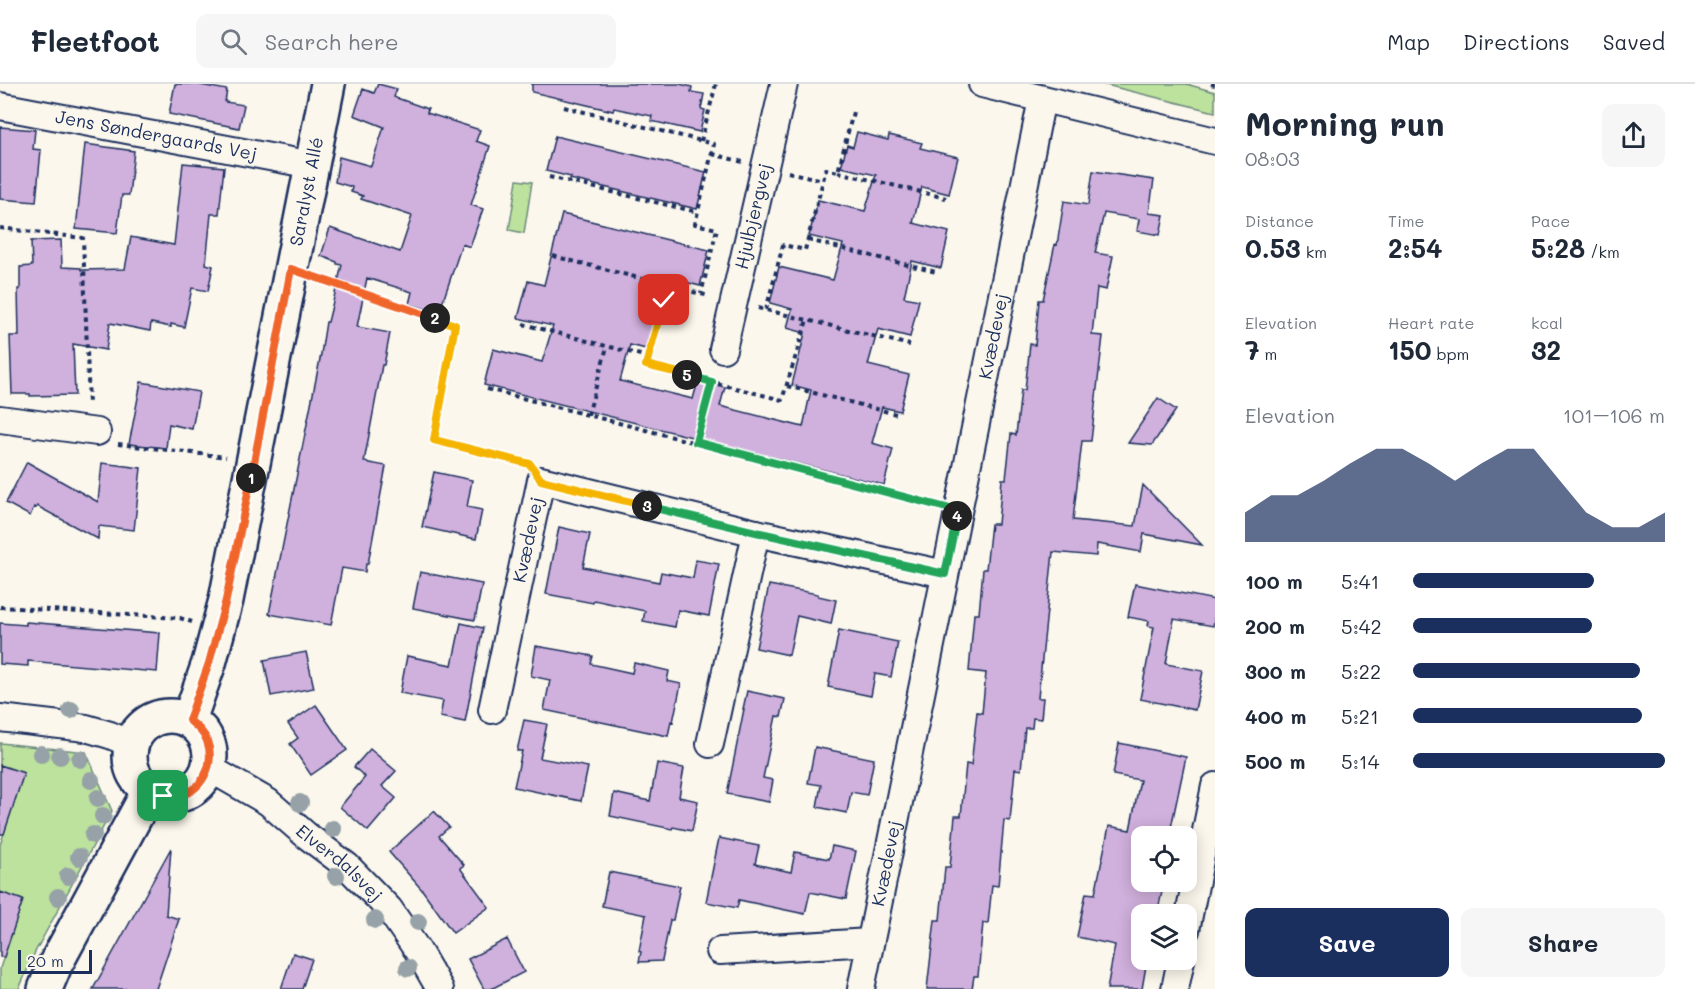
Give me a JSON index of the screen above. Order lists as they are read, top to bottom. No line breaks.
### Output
{"streets":{"street":["Jens Søndergaards Vej","Saralyst Allé","Hjulbjergvej","Kvædevej","Elverdalsvej"]},"crossings":[["Jens Søndergaards Vej","Saralyst Allé"],["Saralyst Allé","Elverdalsvej"]],"scale_bar":"20 m","page":{"header":"Fleetfoot","search":"Search here","nav":["Map","Directions","Saved"],"heading":["Morning run","08:03"],"stats":[["Distance","0.53 km"],["Time","2:54"],["Pace","5:28 /km"],["Elevation","7 m"],["Heart rate","150 bpm"],["kcal","32"]],"pins":["2","5","1","3","4"],"chart":["Elevation","101–106 m"],"list":[{"name":"100 m","note":"5:41"},{"name":"200 m","note":"5:42"},{"name":"300 m","note":"5:22"},{"name":"400 m","note":"5:21"},{"name":"500 m","note":"5:14"}],"buttons":["Save","Share"],"scale":"20 m"}}
